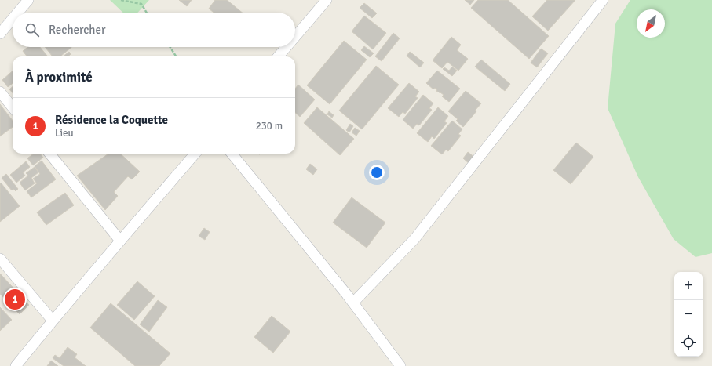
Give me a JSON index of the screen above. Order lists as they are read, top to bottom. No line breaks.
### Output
{"north":"bottom left","page":{"search":"Rechercher","heading":"À proximité","list":[{"mark":"1","name":"Résidence la Coquette","note":"Lieu","value":"230 m"}],"map_buttons":["+","−"],"pins":"1"}}
